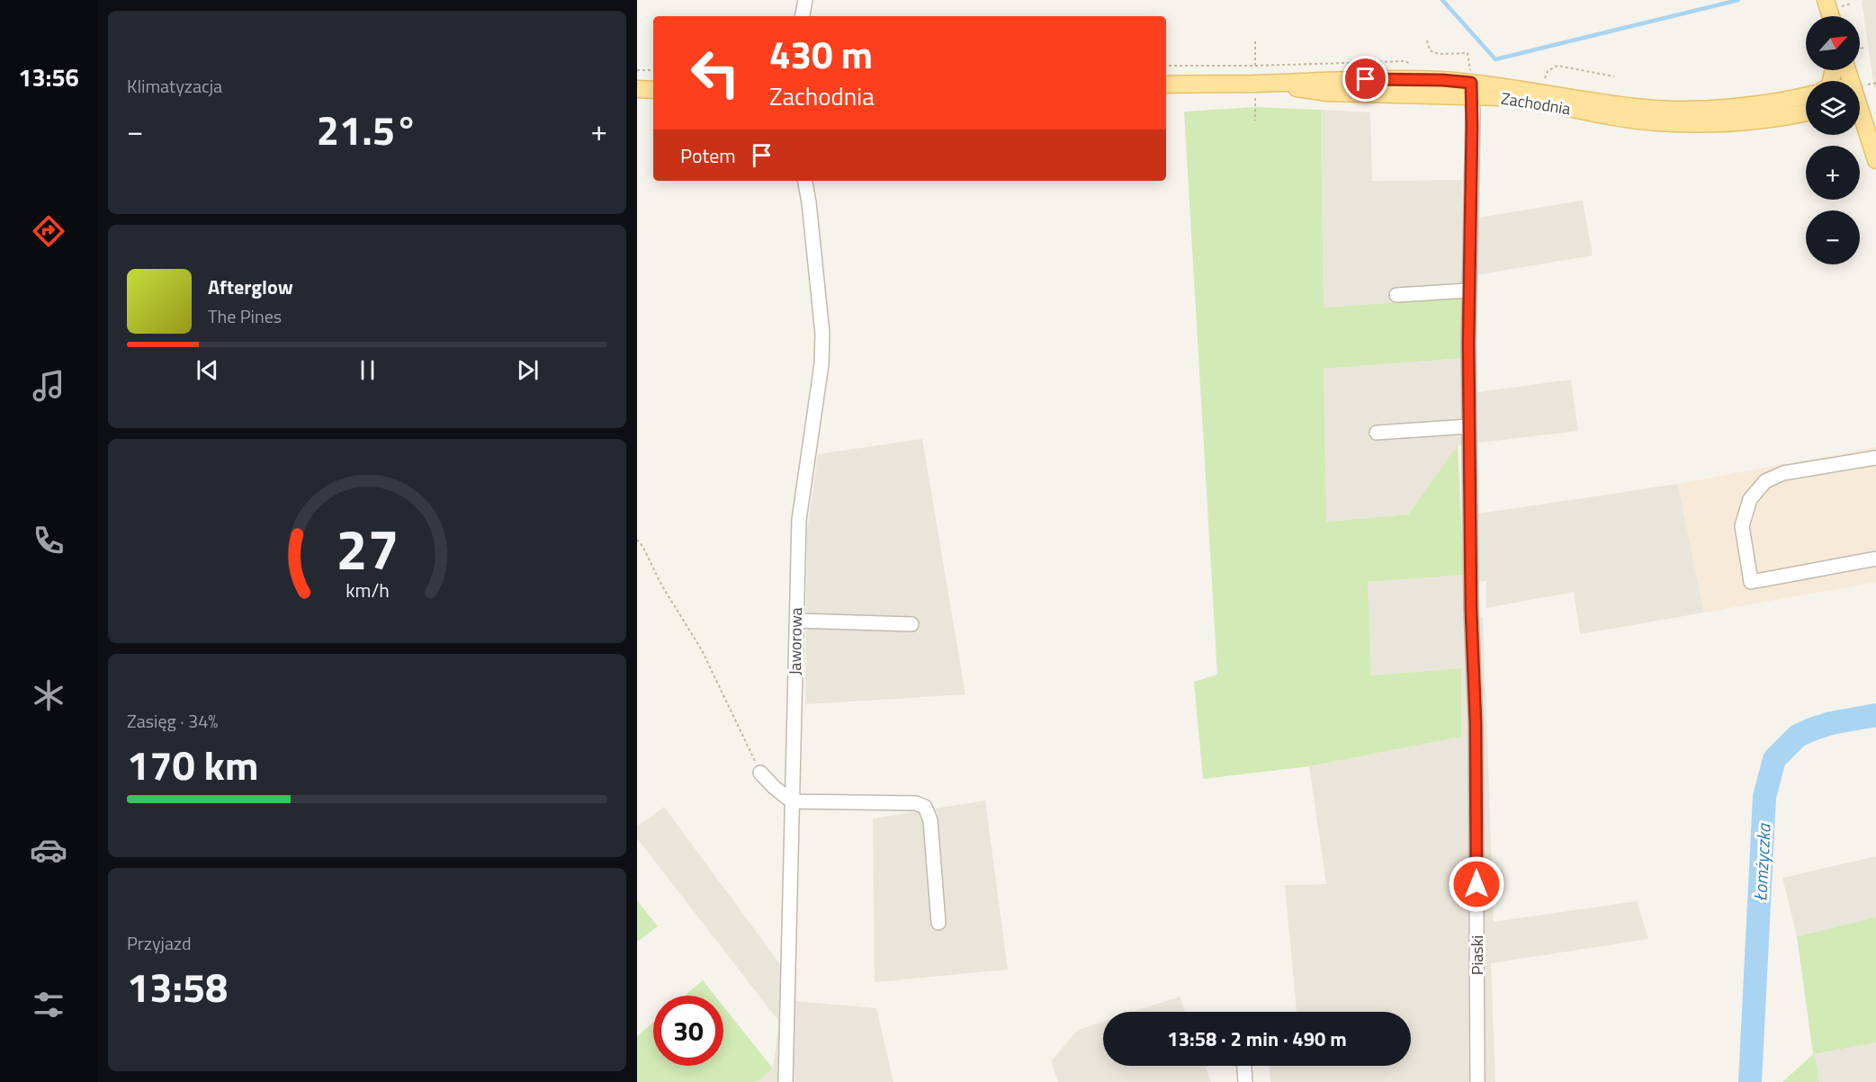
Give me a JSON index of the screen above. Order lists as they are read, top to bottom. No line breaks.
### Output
{"streets":{"main road":["Zachodnia"],"street":["Jaworowa","Piaski"]},"crossings":[["Zachodnia","Piaski"]],"water":["Łomżyczka"],"north":"top right","page":{"tabs":"13:56","tile":["Klimatyzacja",["Zasięg · 34%","170 km"],["Przyjazd","13:58"]],"map_buttons":["+","−"],"turn":["430 m","Zachodnia"],"heat":["−","21.5°","+"],"then":"Potem","song":["Afterglow","The Pines"],"limit":"30","trip":"13:58 · 2 min · 490 m","gauge":["27","km/h"]}}
